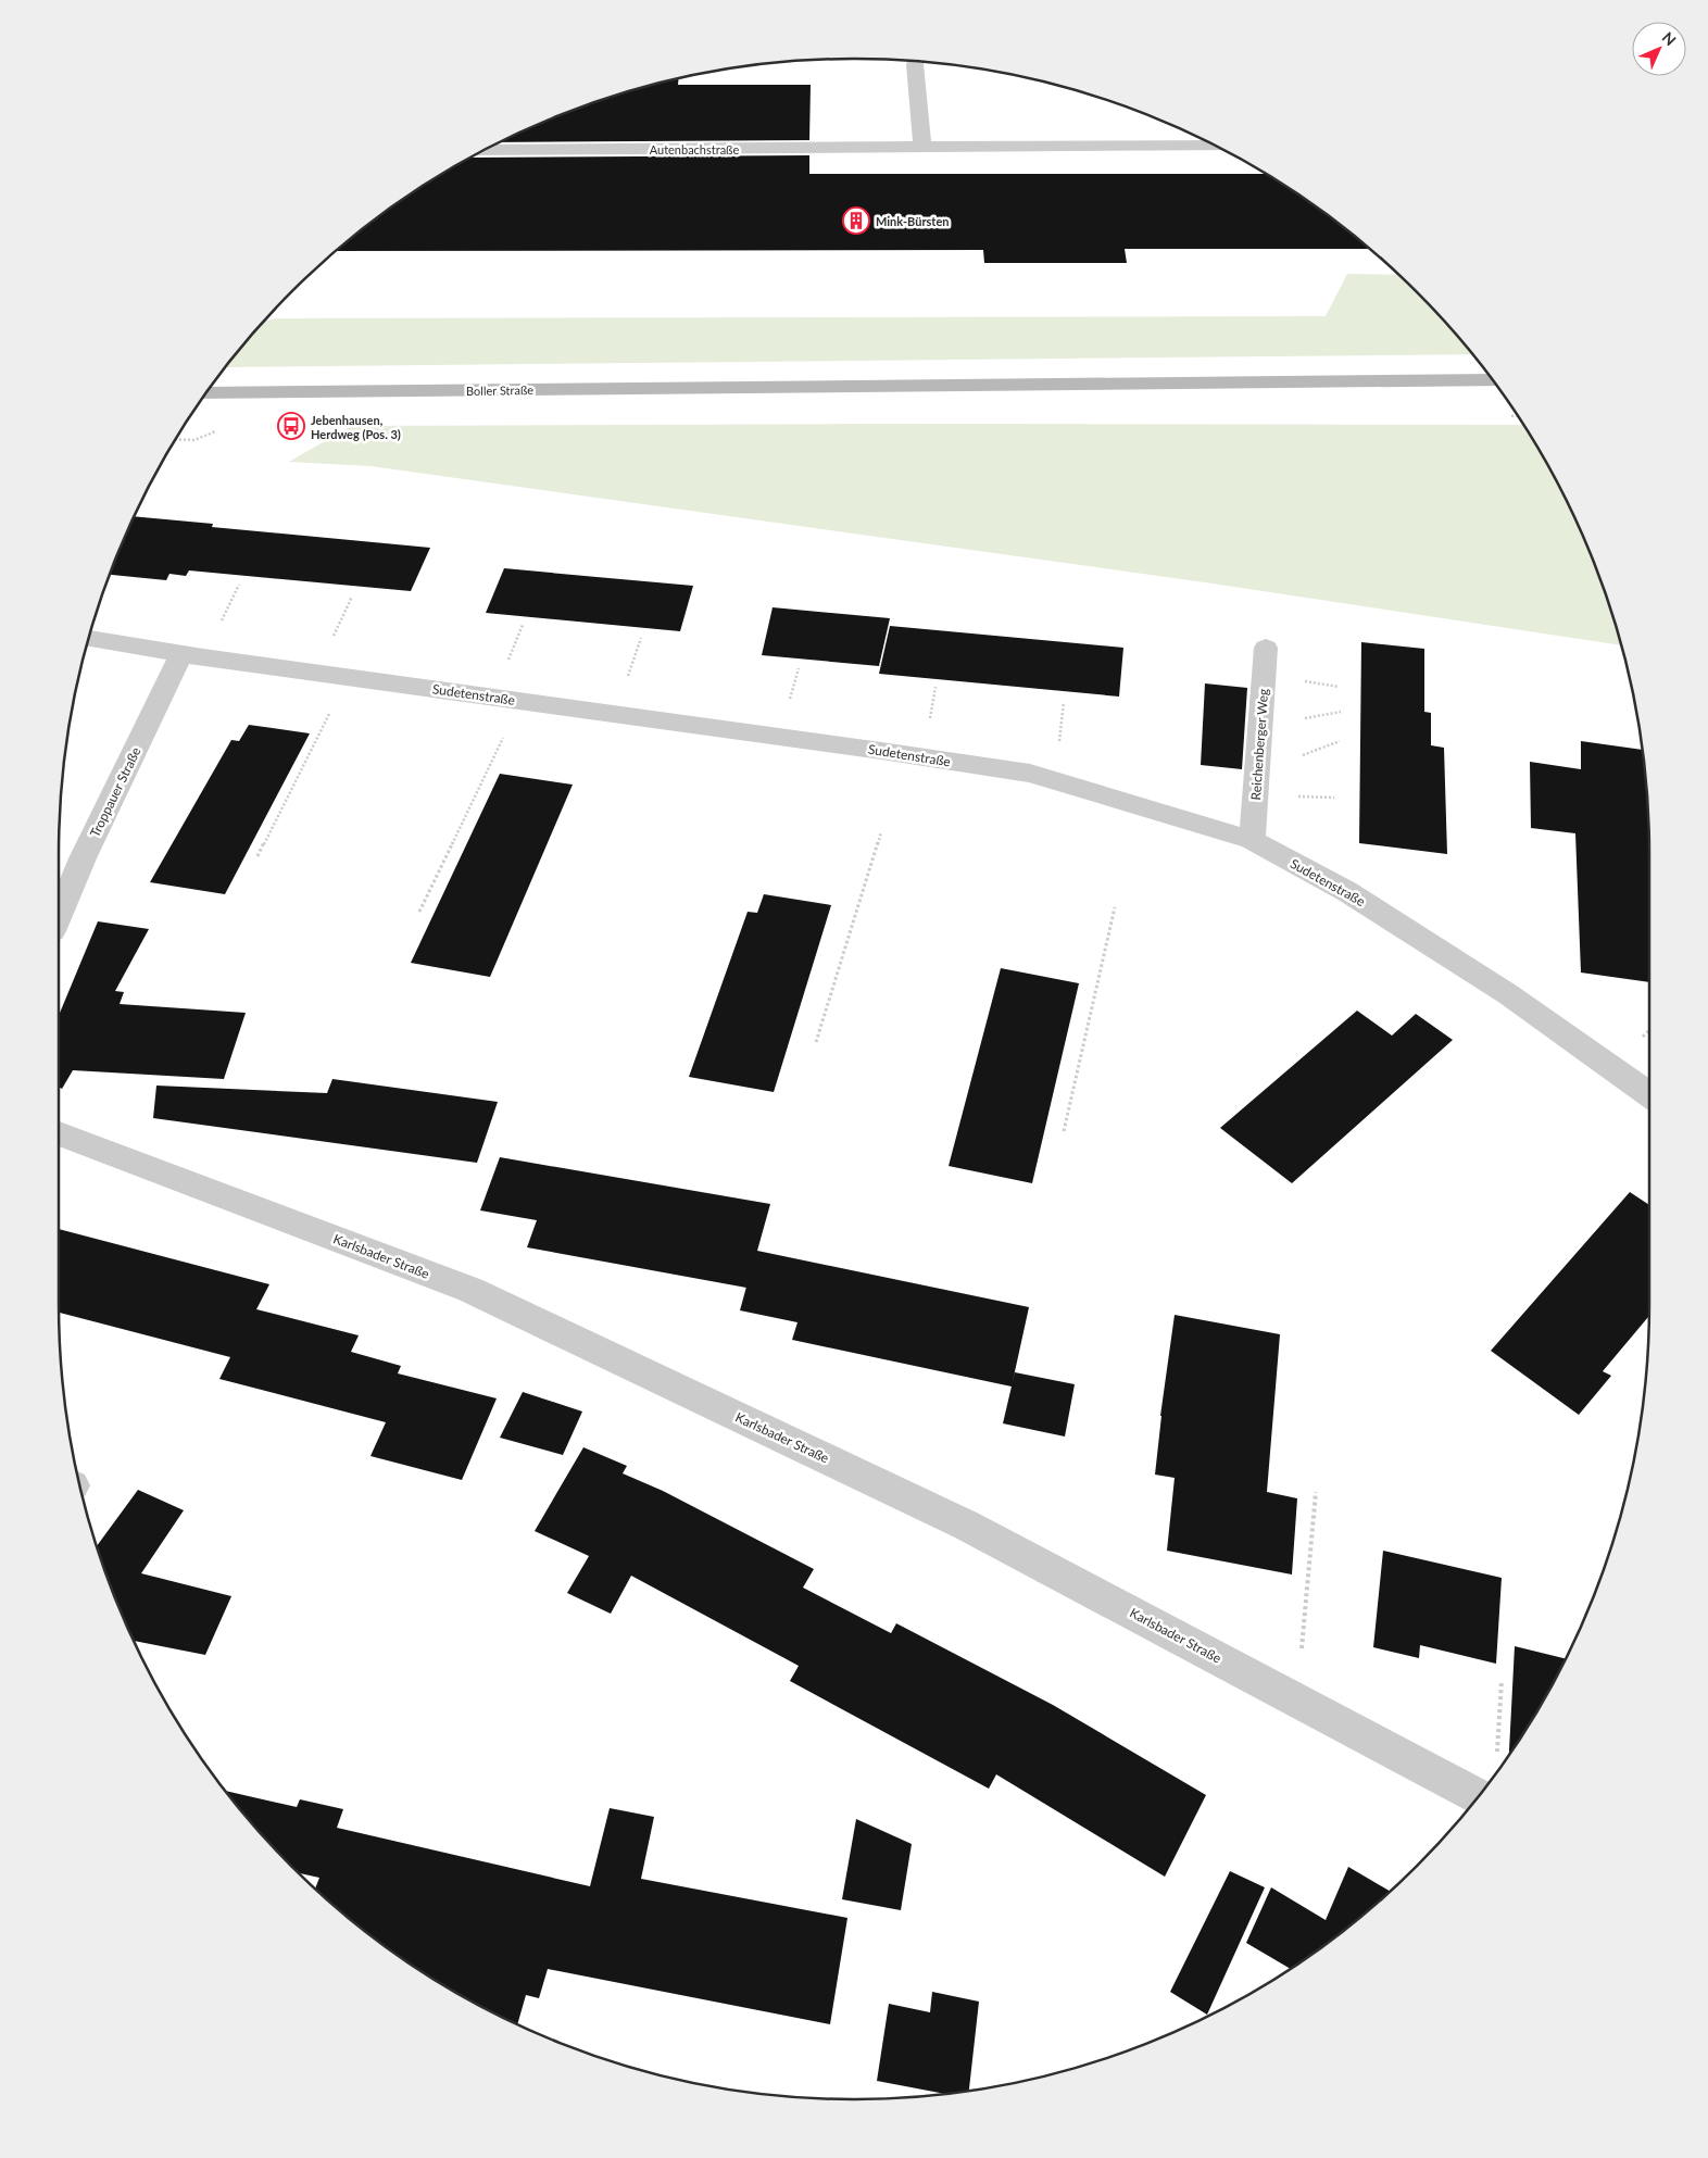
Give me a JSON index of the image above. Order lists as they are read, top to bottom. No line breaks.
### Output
{"streets":{"main road":["Boller Straße"],"street":["Autenbachstraße","Sudetenstraße","Reichenberger Weg","Troppauer Straße","Karlsbader Straße"]},"crossings":[["Sudetenstraße","Reichenberger Weg"],["Sudetenstraße","Troppauer Straße"]],"places":{"building":["Mink-Bürsten"],"bus stop":["Jebenhausen, Herdweg (Pos. 3)"]},"north":"top right"}
